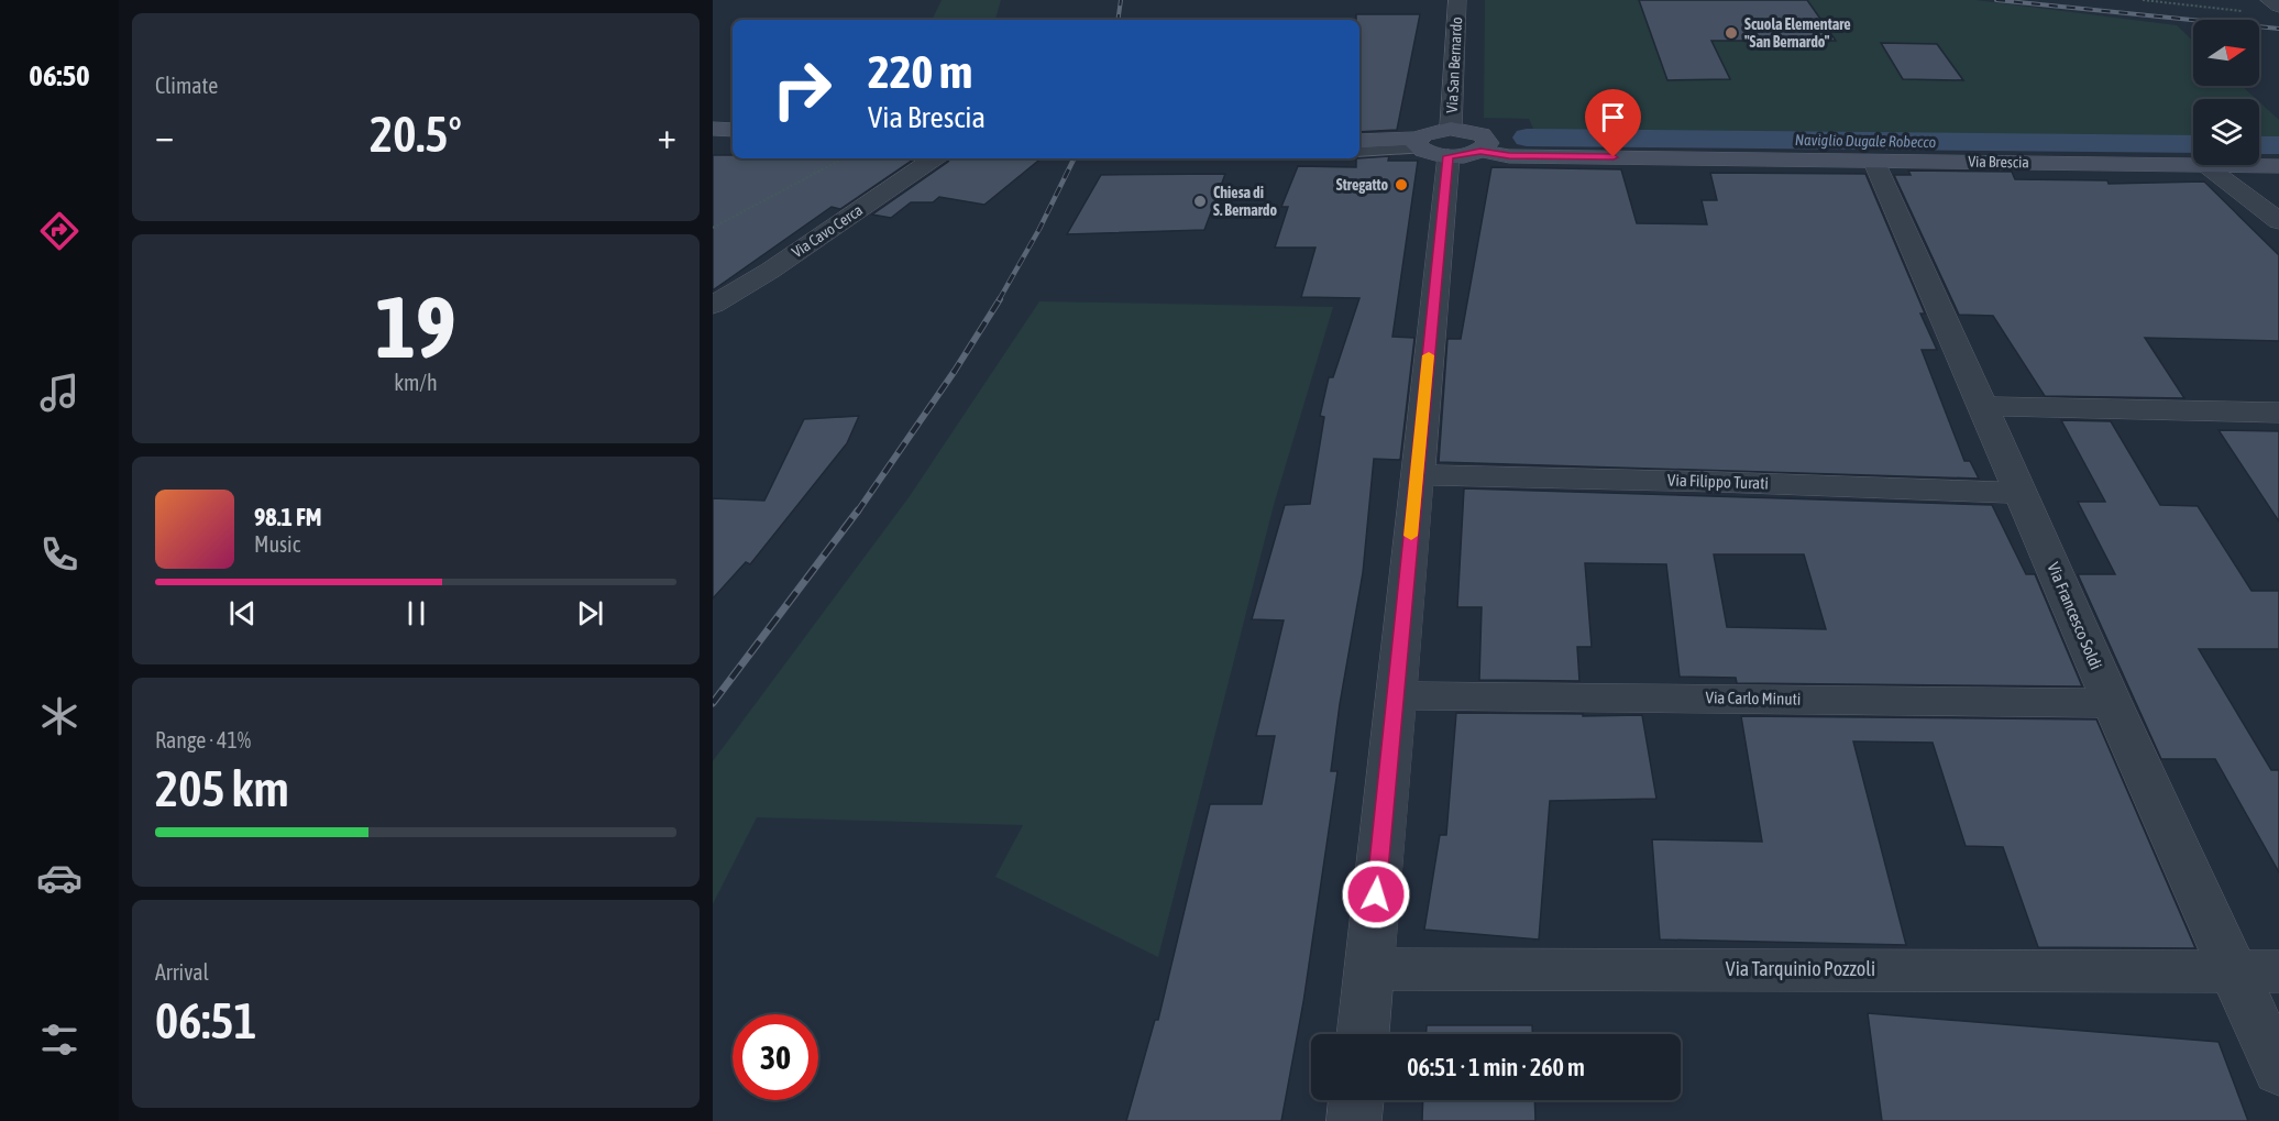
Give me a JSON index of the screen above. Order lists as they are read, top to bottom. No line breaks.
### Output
{"streets":{"main road":["Via Brescia"],"street":["Via San Bernardo","Via Cavo Cerca","Via Filippo Turati","Via Francesco Soldi","Via Carlo Minuti","Via Tarquinio Pozzoli"]},"crossings":[["Via San Bernardo","Via Brescia"],["Via San Bernardo","Via Filippo Turati"],["Via San Bernardo","Via Carlo Minuti"],["Via San Bernardo","Via Tarquinio Pozzoli"],["Via Brescia","Via Francesco Soldi"],["Via Filippo Turati","Via Francesco Soldi"],["Via Francesco Soldi","Via Carlo Minuti"],["Via Francesco Soldi","Via Tarquinio Pozzoli"]],"water":["Naviglio Dugale Robecco"],"places":["Scuola Elementare \"San Bernardo\"","Stregatto","Chiesa di S. Bernardo"],"north":"right","page":{"tabs":"06:50","tile":["Climate",["19","km/h"],["Range · 41%","205 km"],["Arrival","06:51"]],"turn":["220 m","Via Brescia"],"heat":["−","20.5°","+"],"song":["98.1 FM","Music"],"limit":"30","trip":"06:51 · 1 min · 260 m"}}
